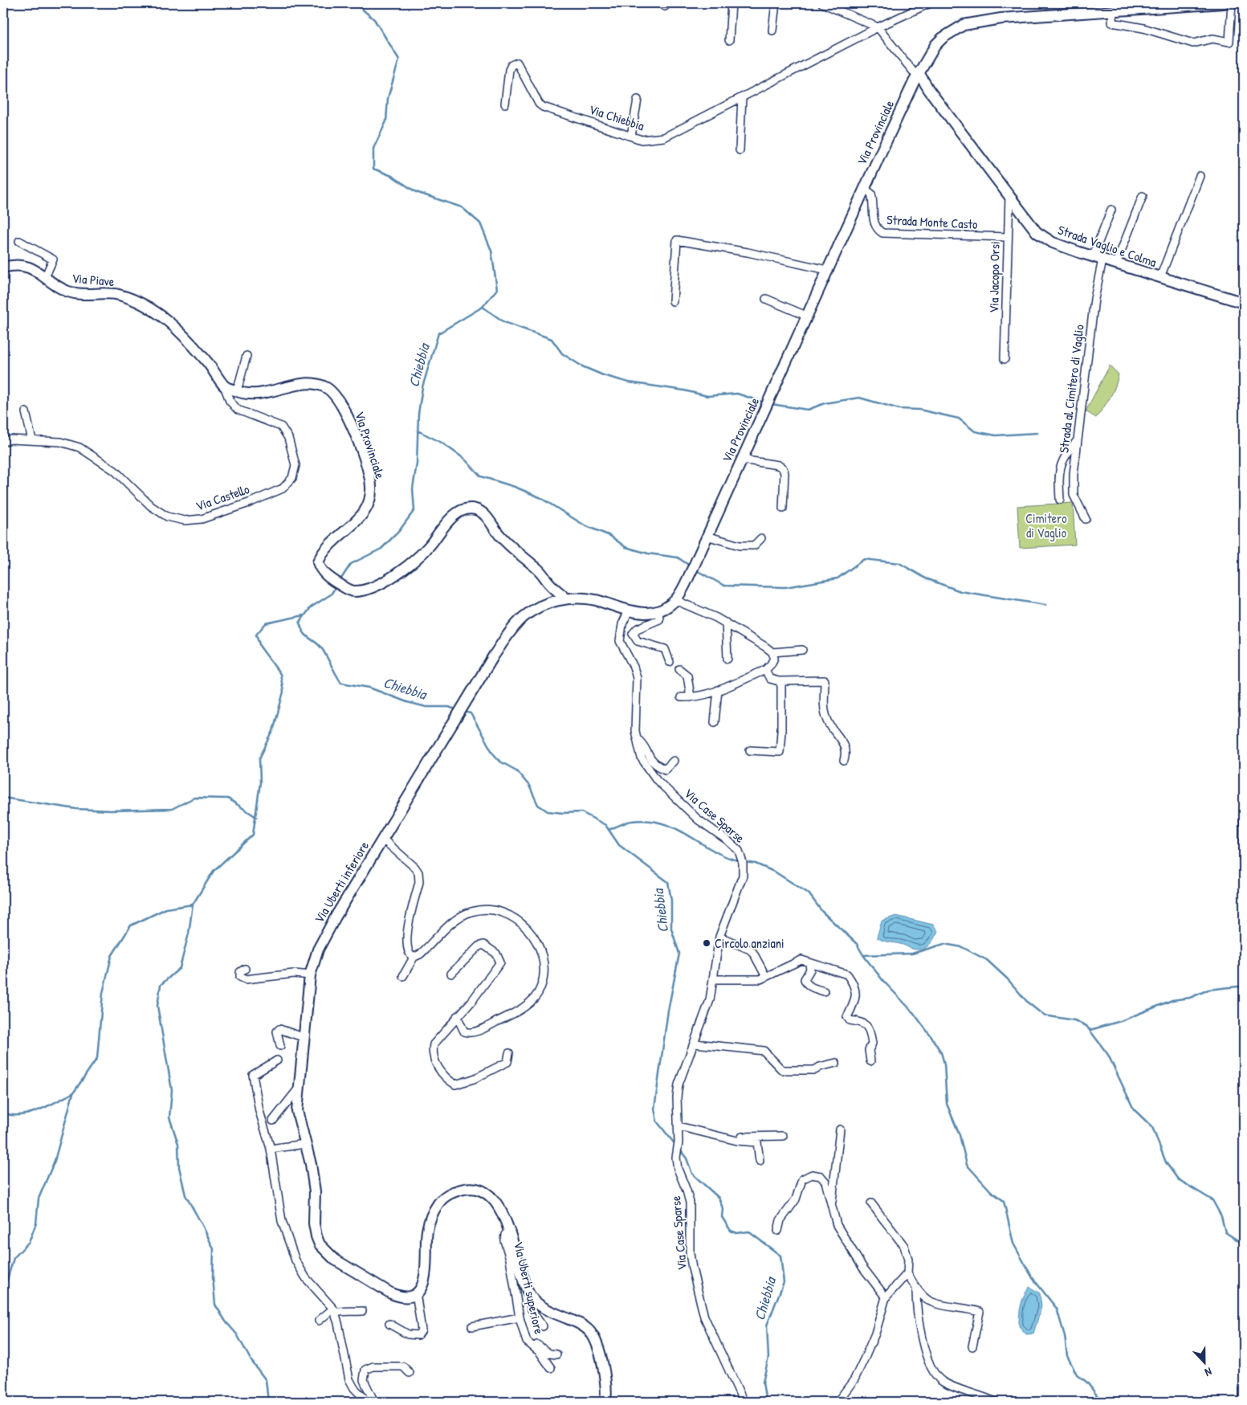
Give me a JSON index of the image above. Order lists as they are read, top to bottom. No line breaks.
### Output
{"streets":{"main road":["Via Provinciale","Strada Vaglio e Colma","Via Piave","Via Uberti inferiore","Via Uberti superiore"],"street":["Via Chiebbia","Strada Monte Casto","Via Jacopo Orsi","Strada al Cimitero di Vaglio","Via Castello","Via Case Sparse"]},"crossings":[["Via Provinciale","Strada Monte Casto"],["Via Provinciale","Strada Vaglio e Colma"],["Via Provinciale","Via Piave"],["Via Provinciale","Via Castello"],["Via Provinciale","Via Uberti inferiore"],["Strada Monte Casto","Via Jacopo Orsi"],["Strada Vaglio e Colma","Via Jacopo Orsi"],["Strada Vaglio e Colma","Strada al Cimitero di Vaglio"],["Via Piave","Via Castello"],["Via Case Sparse","Via Uberti inferiore"],["Via Uberti inferiore","Via Uberti superiore"]],"water":["Chiebbia"],"parks":["Cimitero di Vaglio"],"places":["Circolo anziani"],"north":"bottom"}
